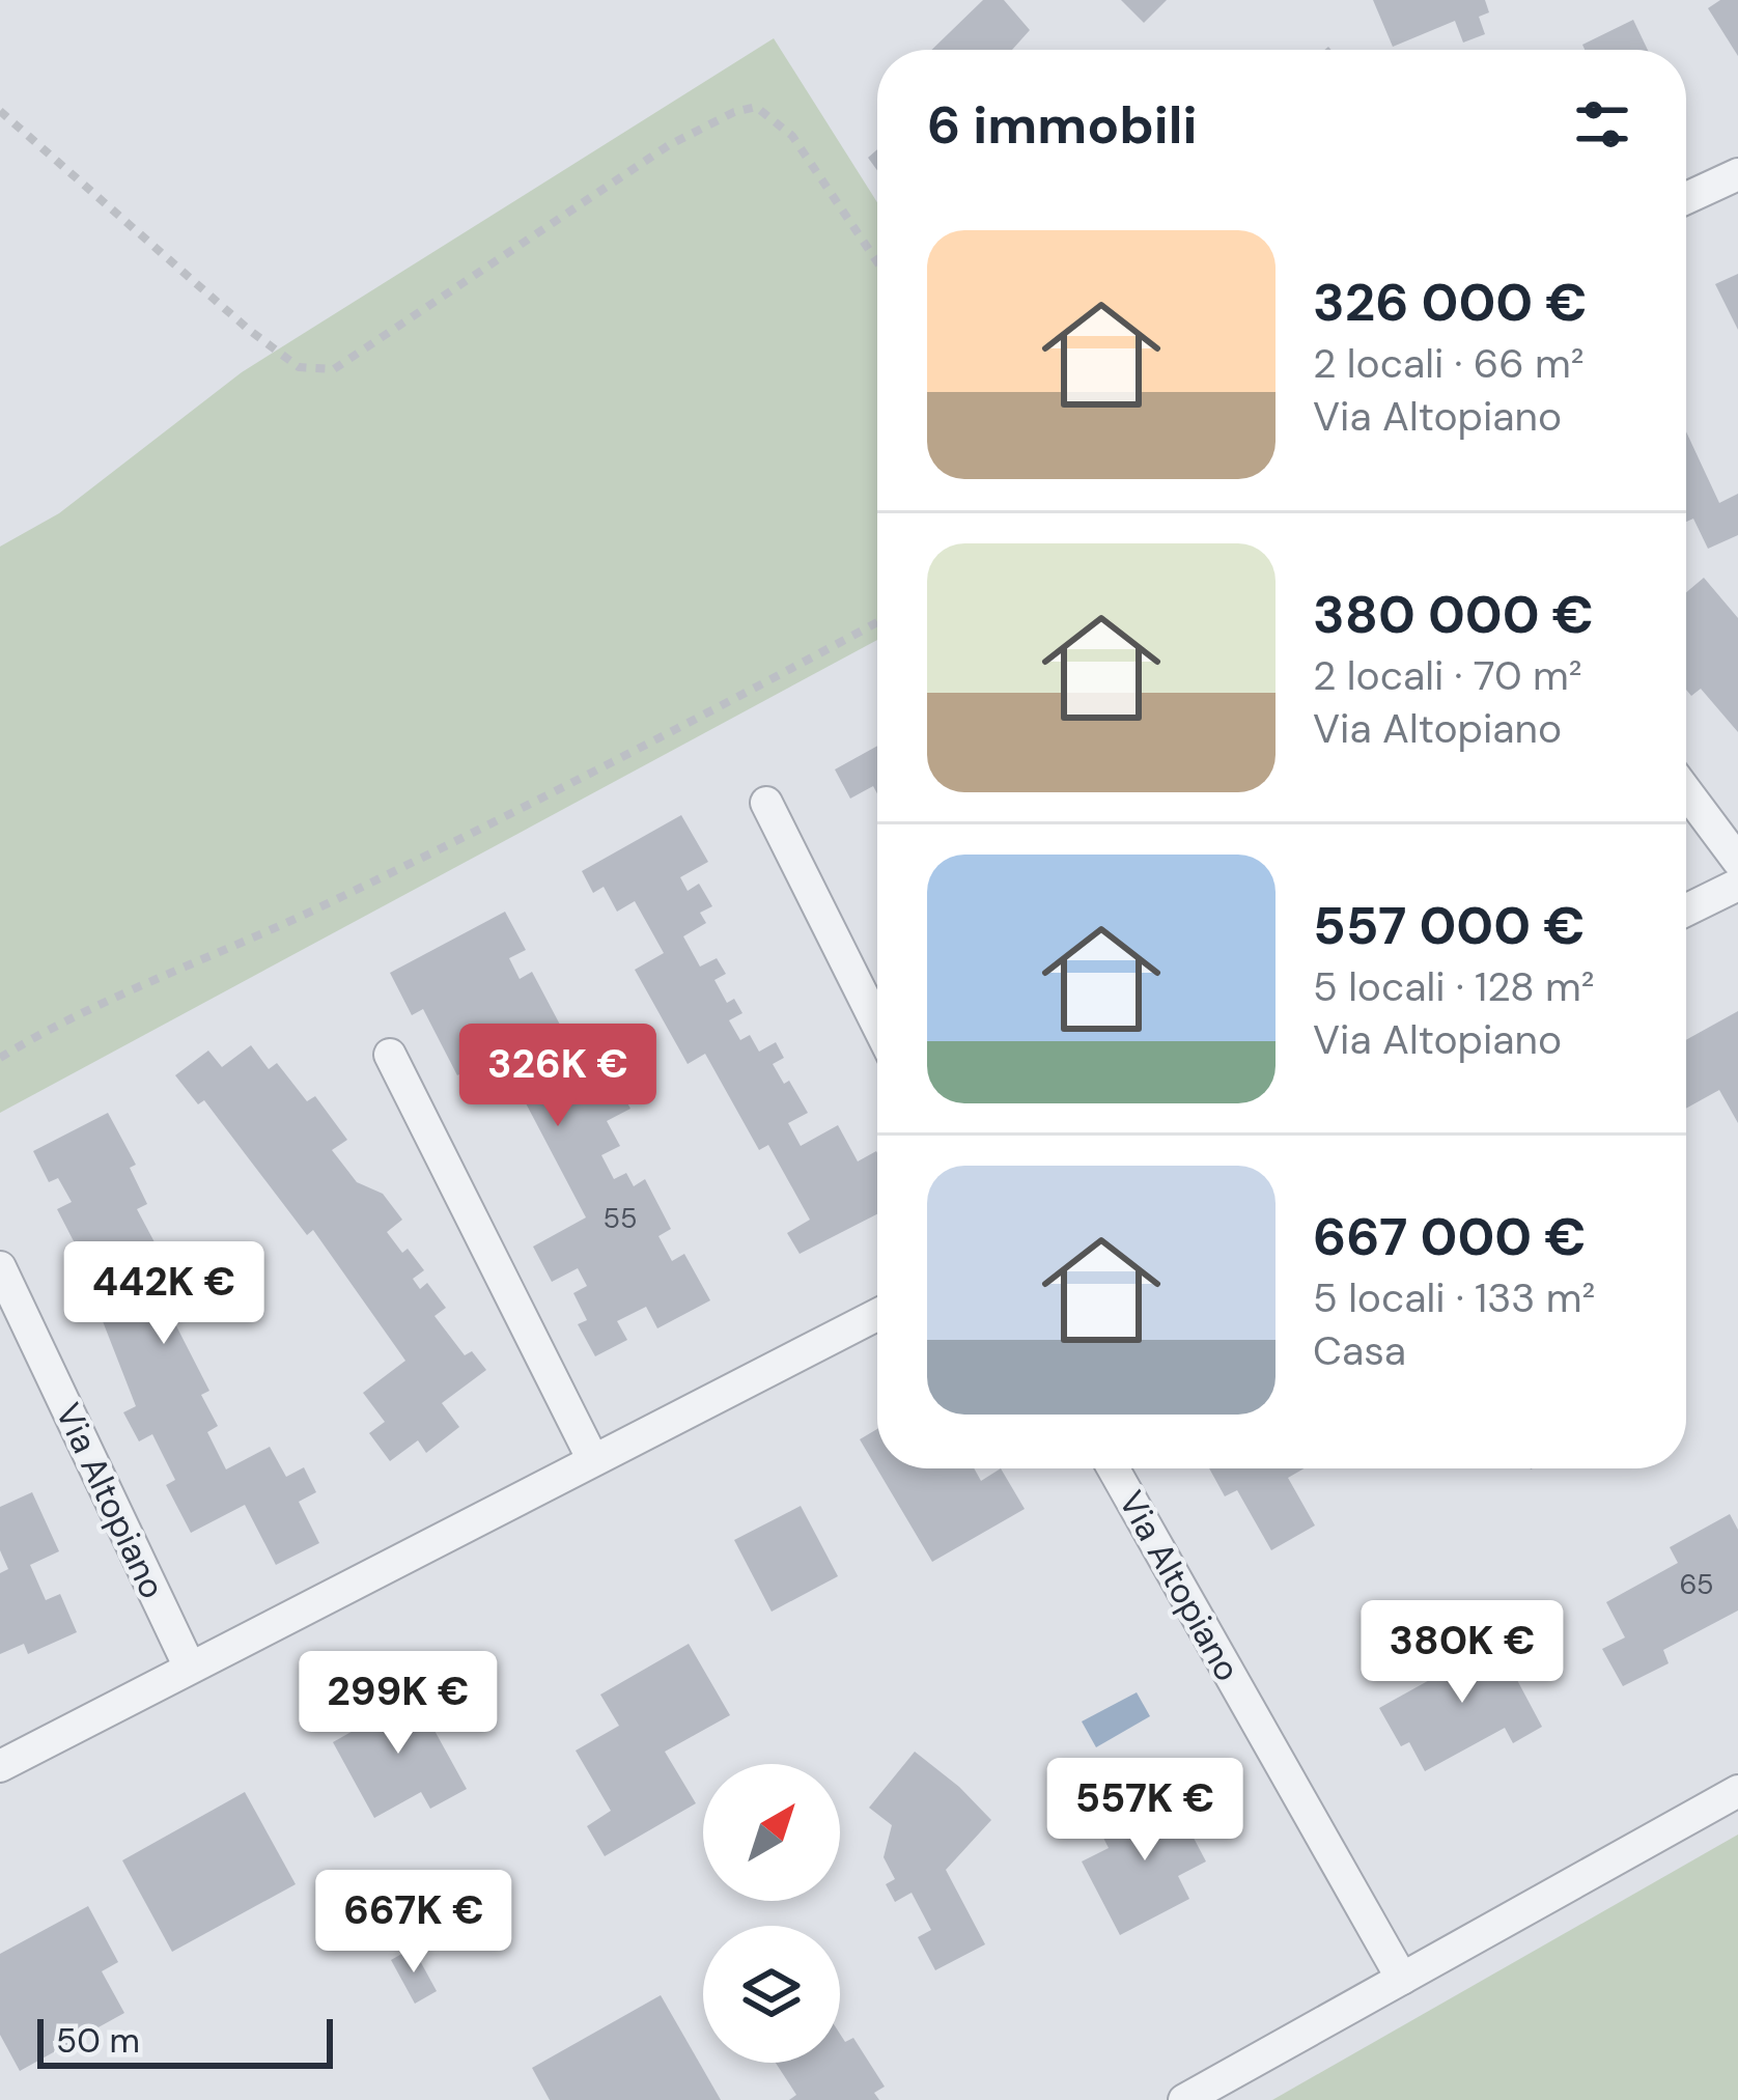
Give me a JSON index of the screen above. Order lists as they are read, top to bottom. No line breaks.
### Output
{"streets":{"street":["Via Altopiano"]},"house_numbers":["55","65"],"scale_bar":"50 m","north":"top right","page":{"heading":"6 immobili","list":[{"name":"326 000 €","note":"2 locali · 66 m² · Via Altopiano"},{"name":"380 000 €","note":"2 locali · 70 m² · Via Altopiano"},{"name":"557 000 €","note":"5 locali · 128 m² · Via Altopiano"},{"name":"667 000 €","note":"5 locali · 133 m² · Casa"}],"price":["326K €","442K €","380K €","299K €","557K €","667K €"],"scale":"50 m"}}
